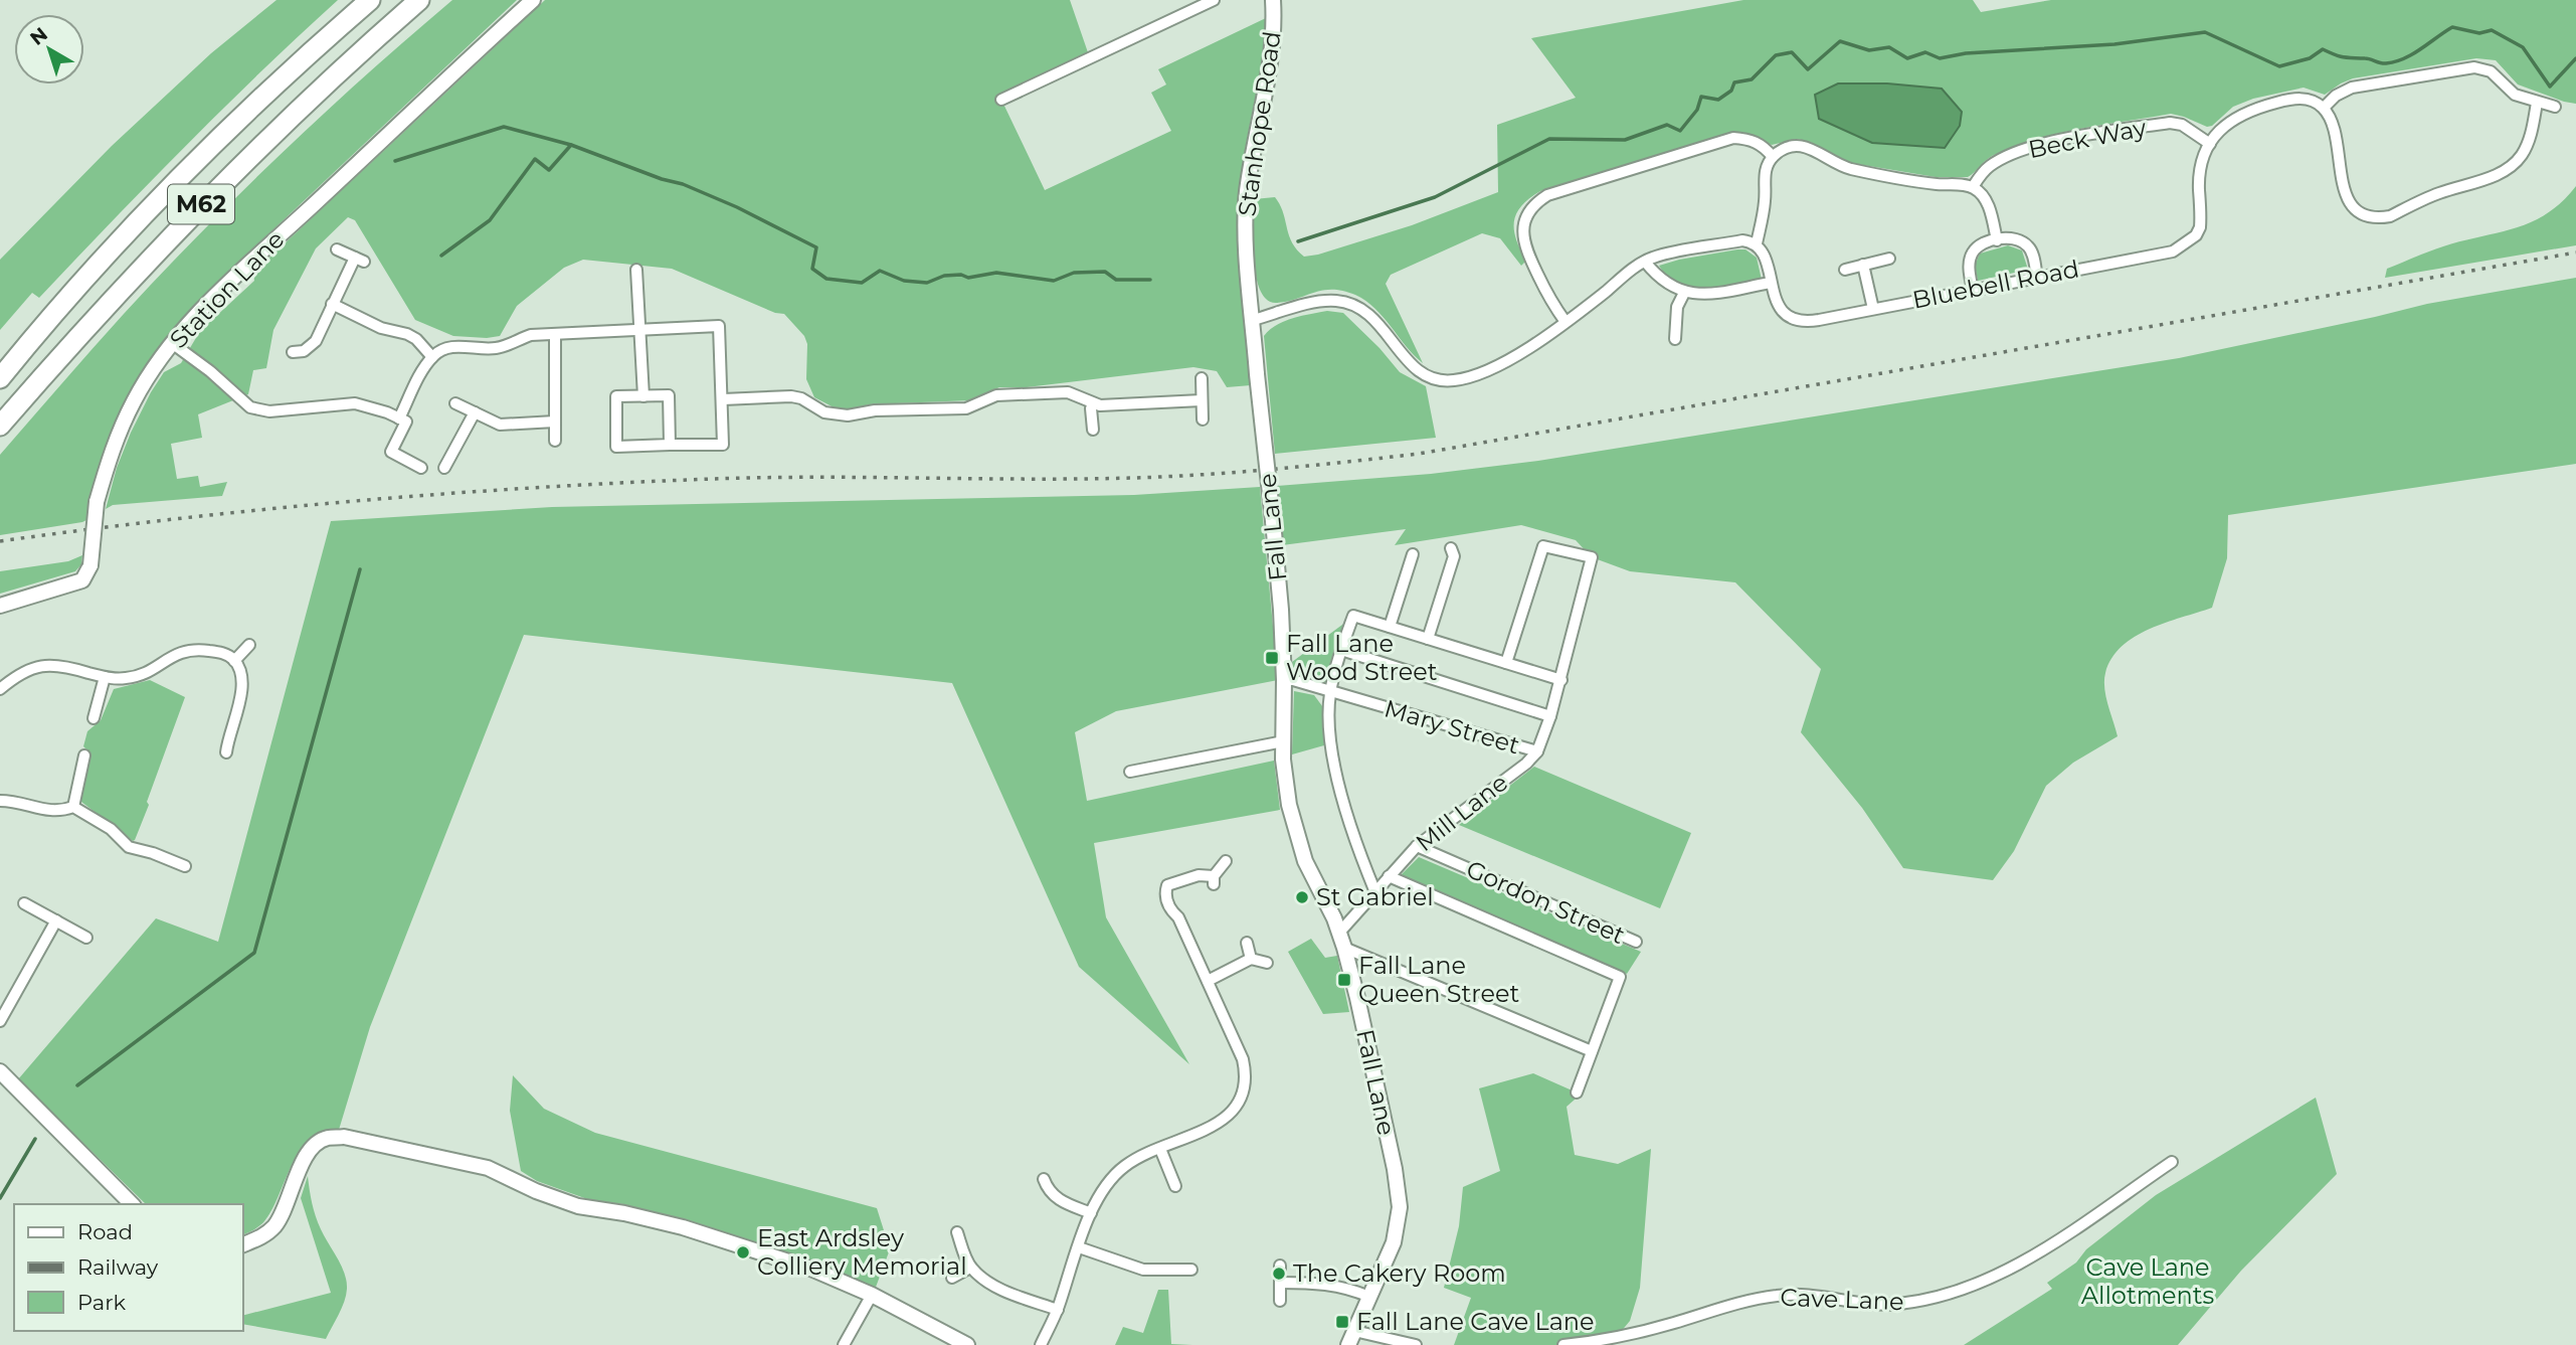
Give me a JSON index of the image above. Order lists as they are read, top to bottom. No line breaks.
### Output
{"streets":{"highway":["M62"],"street":["Stanhope Road","Beck Way","Bluebell Road","Station Lane","Fall Lane","Mary Street","Mill Lane","Gordon Street","Cave Lane"]},"crossings":[["Stanhope Road","Fall Lane"],["Beck Way","Bluebell Road"],["Fall Lane","Mary Street"],["Fall Lane","Mill Lane"],["Mary Street","Mill Lane"],["Mill Lane","Gordon Street"]],"parks":["Cave Lane Allotments"],"places":{"transit":["Fall Lane Wood Street","Fall Lane Queen Street","Fall Lane Cave Lane"],"other":["St Gabriel","East Ardsley Colliery Memorial","The Cakery Room"]},"legend":["Road","Railway","Park"],"north":"top left"}
